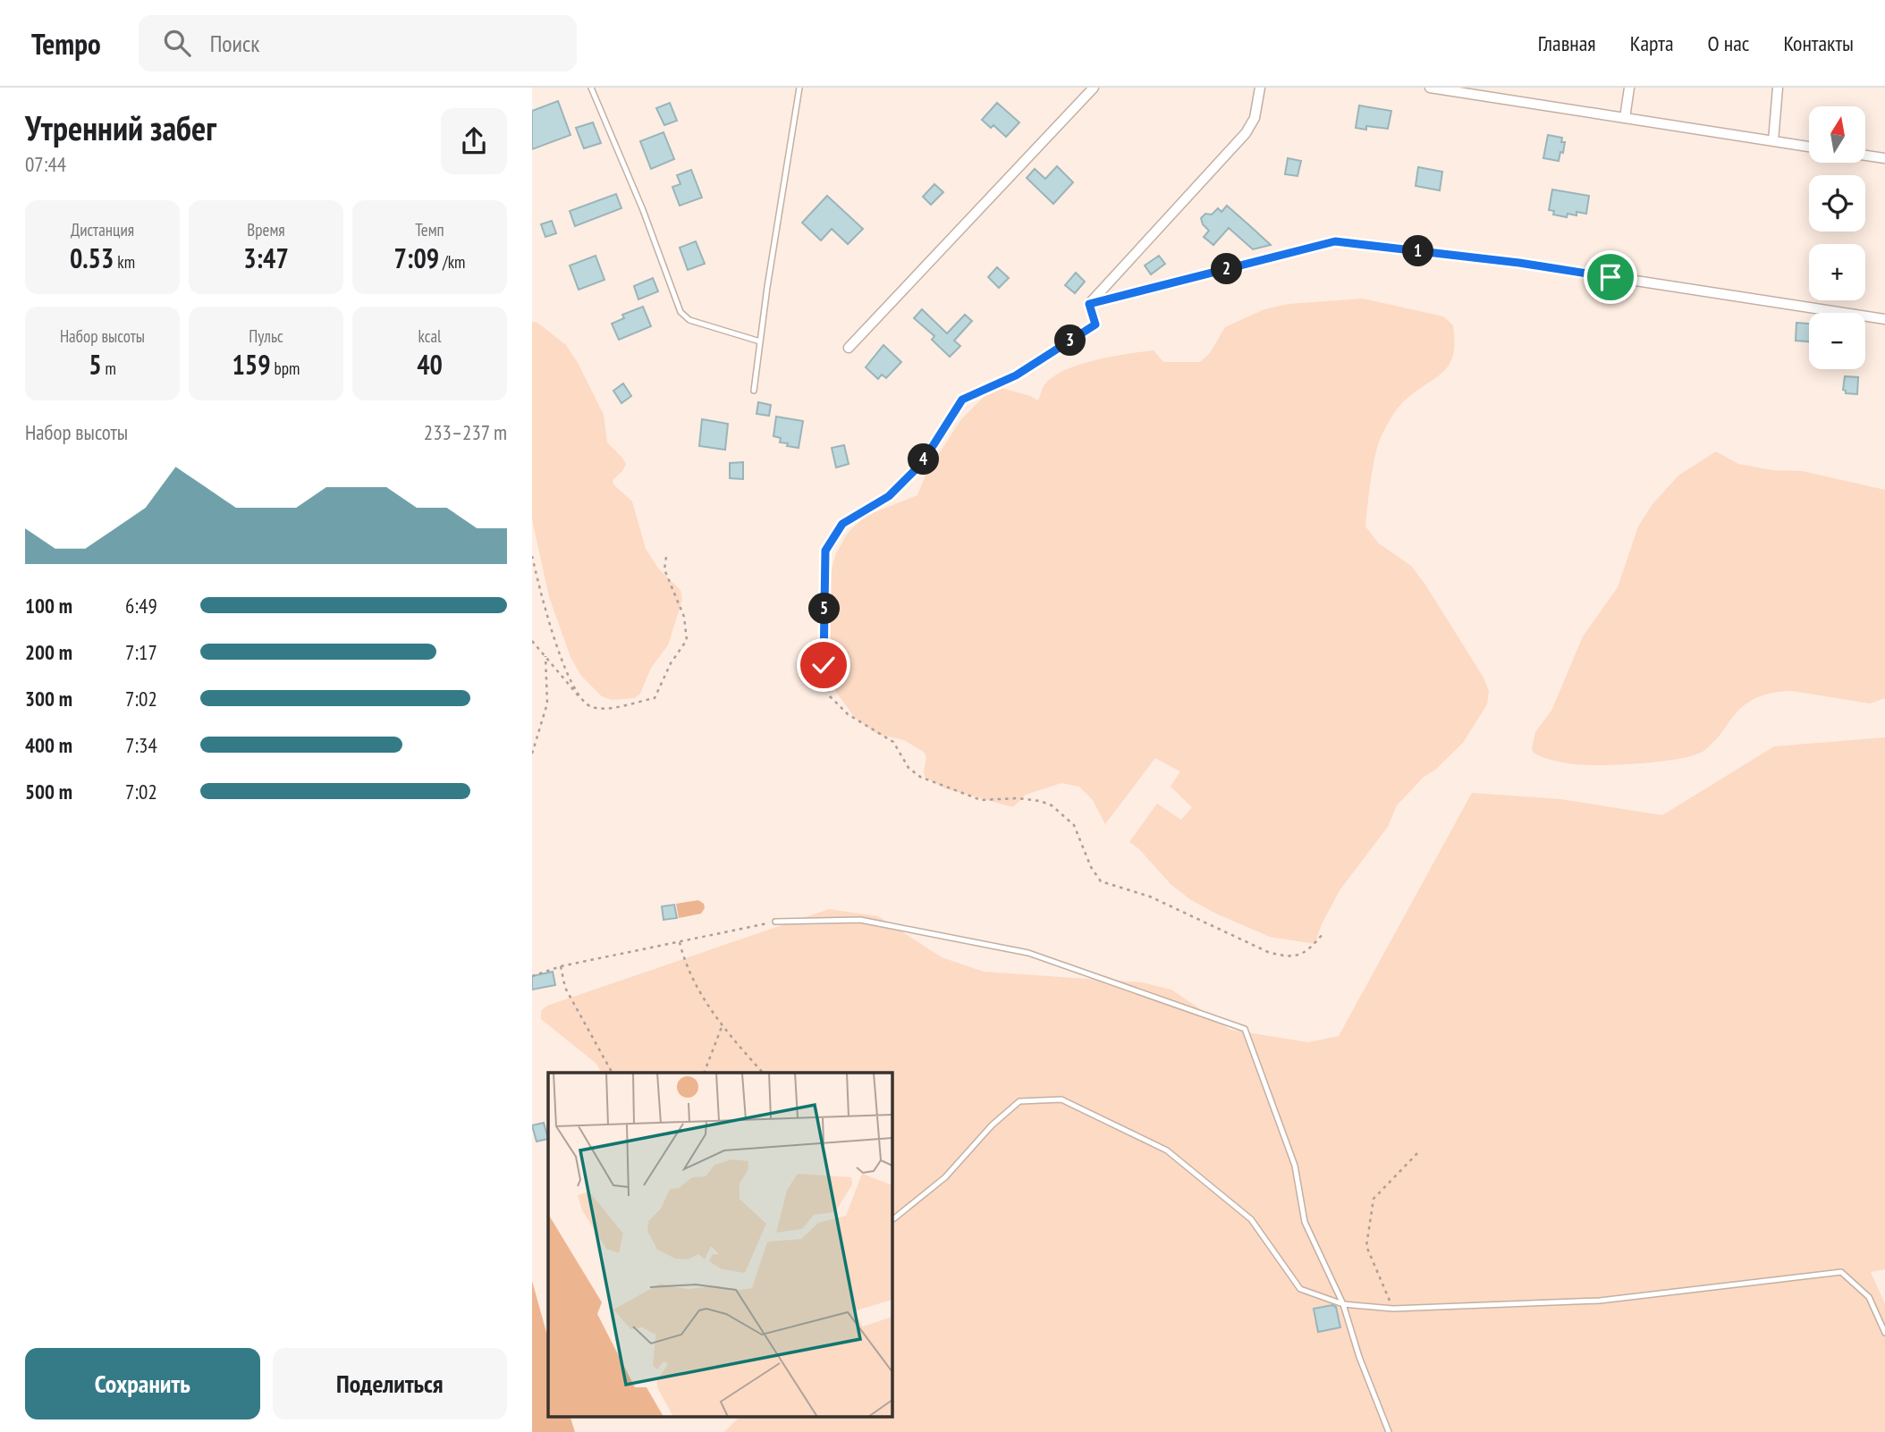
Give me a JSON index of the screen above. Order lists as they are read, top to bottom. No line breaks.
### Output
{"north":"top","page":{"header":"Tempo","search":"Поиск","nav":["Главная","Карта","О нас","Контакты"],"heading":["Утренний забег","07:44"],"map_buttons":["+","−"],"stats":[["Дистанция","0.53 km"],["Время","3:47"],["Темп","7:09 /km"],["Набор высоты","5 m"],["Пульс","159 bpm"],["kcal","40"]],"pins":["1","2","3","4","5"],"chart":["Набор высоты","233–237 m"],"list":[{"name":"100 m","note":"6:49"},{"name":"200 m","note":"7:17"},{"name":"300 m","note":"7:02"},{"name":"400 m","note":"7:34"},{"name":"500 m","note":"7:02"}],"buttons":["Сохранить","Поделиться"]}}
